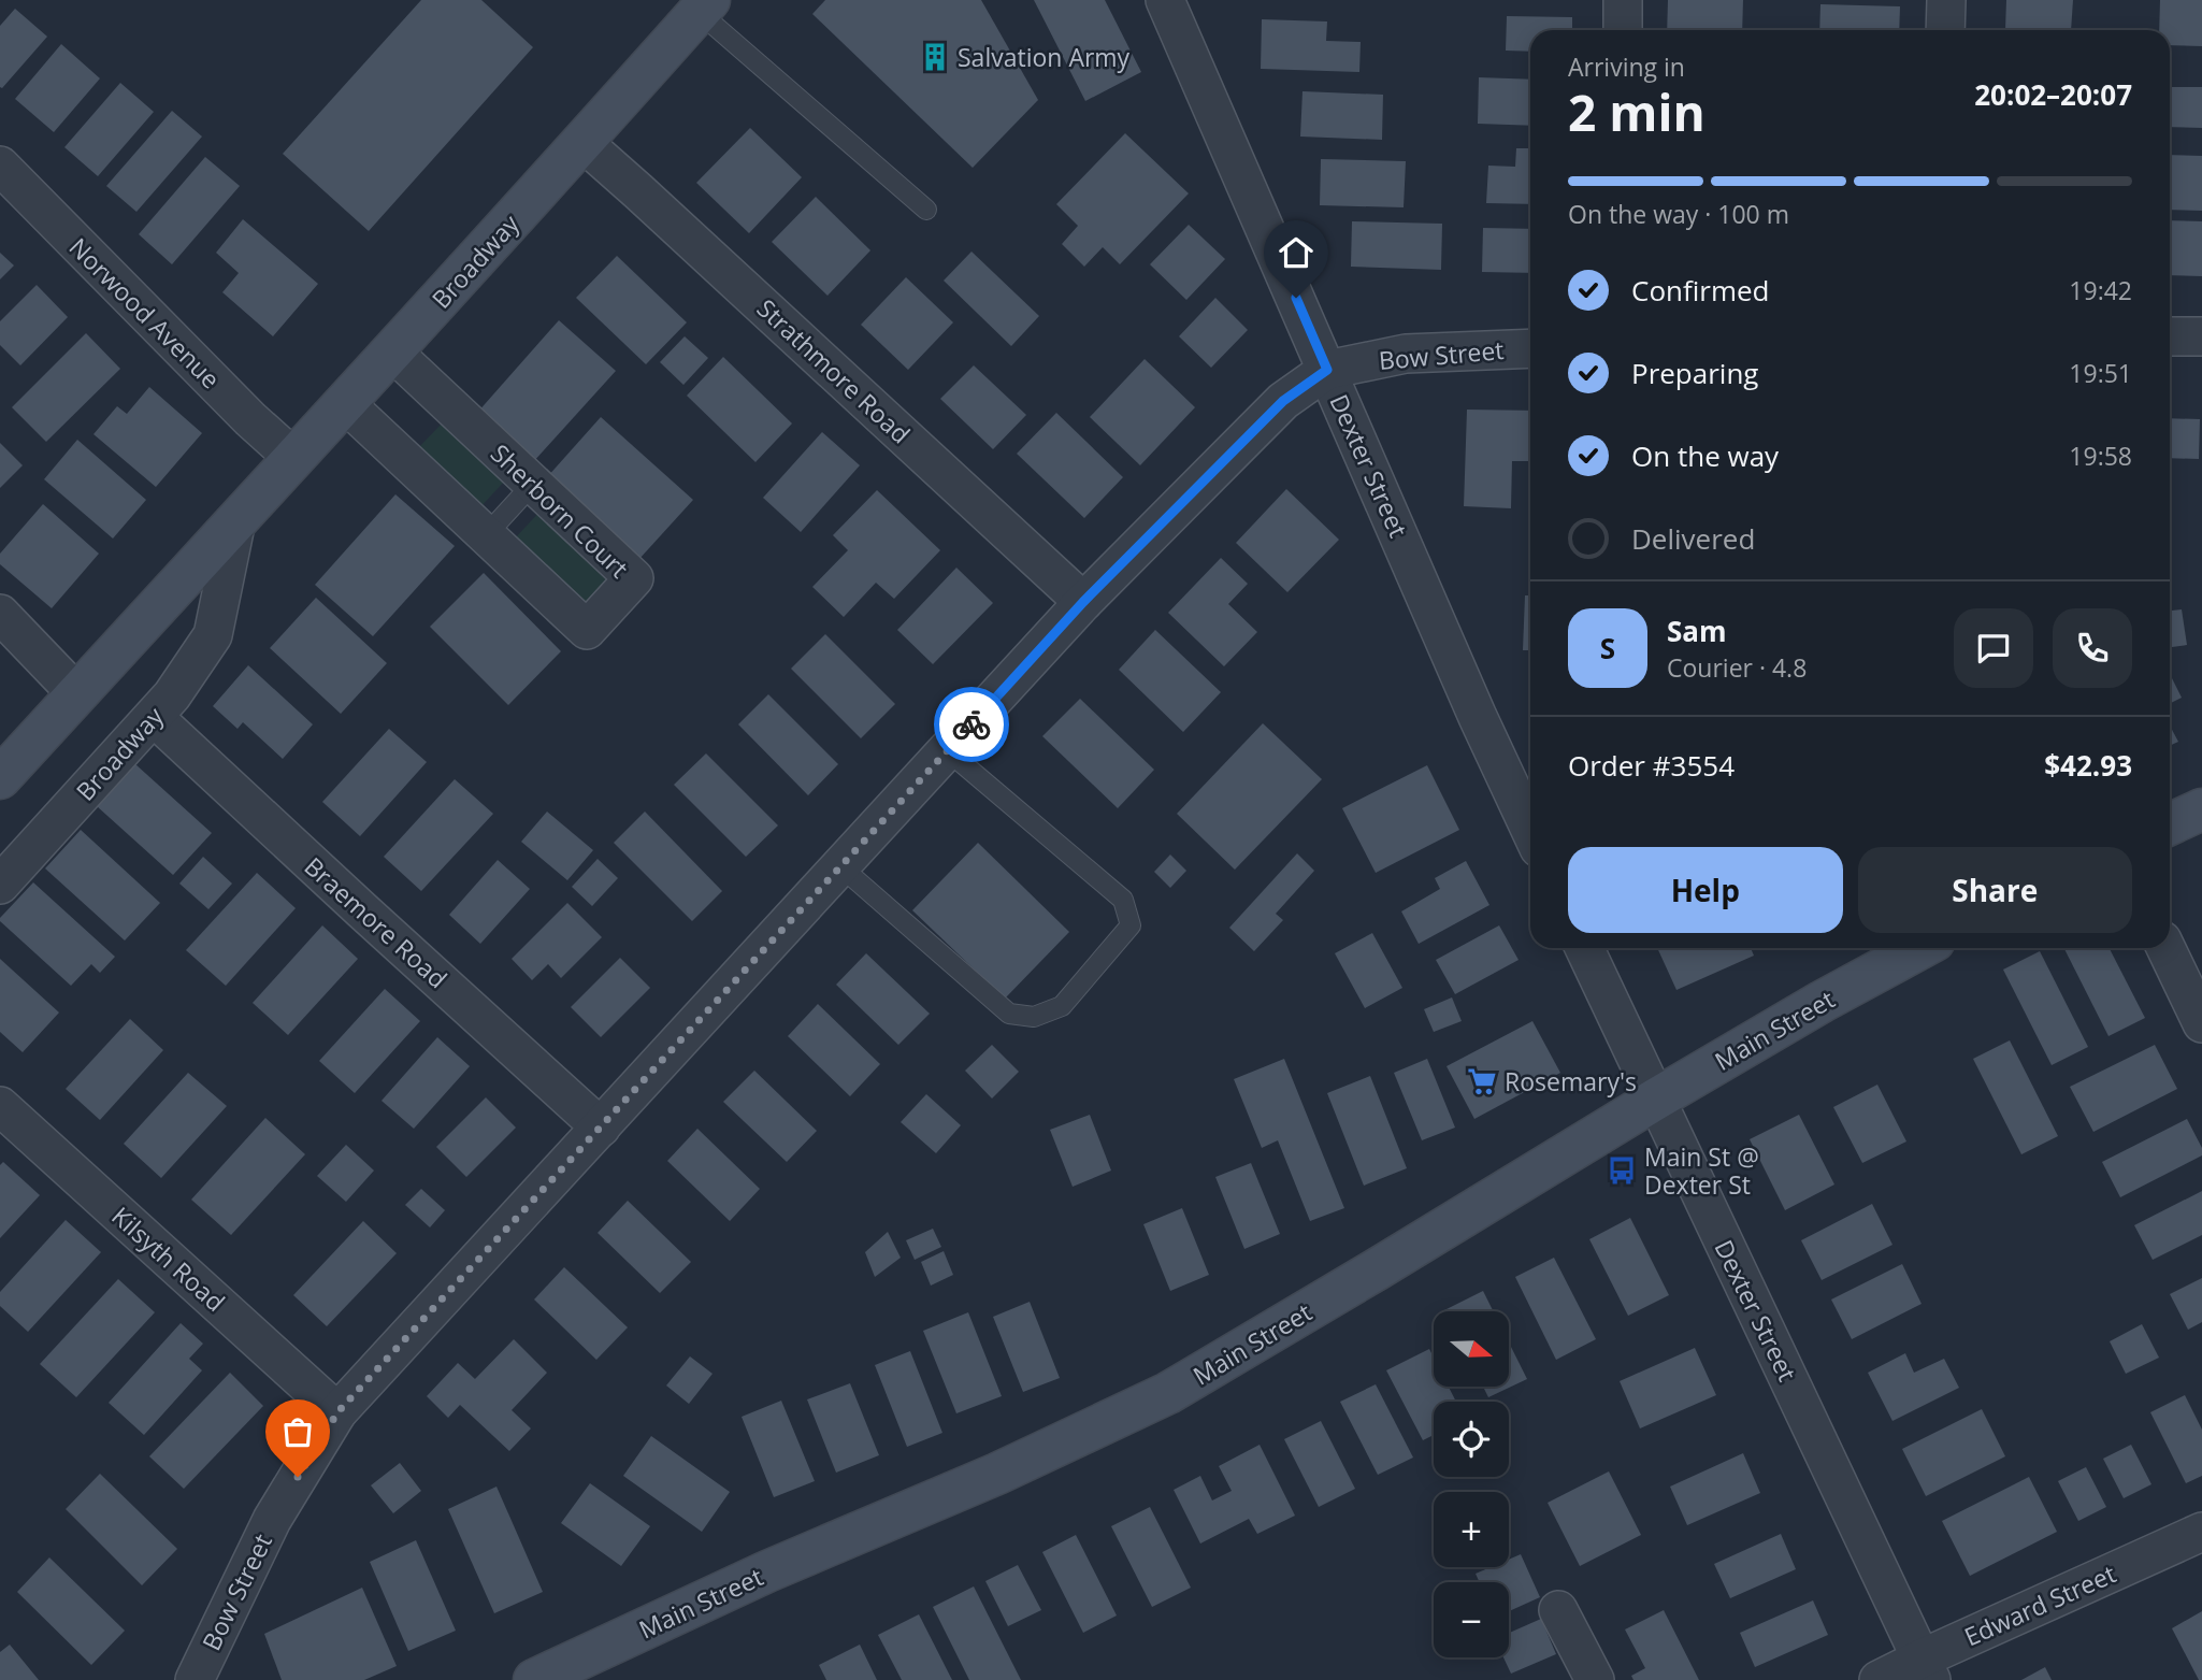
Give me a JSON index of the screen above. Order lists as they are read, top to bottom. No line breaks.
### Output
{"streets":{"street":["Broadway","Norwood Avenue","Bow Street","Strathmore Road","Dexter Street","Sherborn Court","Braemore Road","Main Street","Kilsyth Road","Edward Street"]},"crossings":[["Broadway","Norwood Avenue"],["Broadway","Strathmore Road"],["Broadway","Sherborn Court"],["Broadway","Braemore Road"],["Bow Street","Strathmore Road"],["Bow Street","Dexter Street"],["Bow Street","Braemore Road"],["Bow Street","Kilsyth Road"],["Dexter Street","Main Street"],["Dexter Street","Edward Street"]],"places":{"building":["Salvation Army"],"supermarket":["Rosemary's"],"bus stop":["Main St @ Dexter St"]},"north":"right","page":{"heading":["2 min","Arriving in","20:02–20:07"],"panel":["Sam","Courier · 4.8","Order #3554","$42.93"],"bar":"On the way · 100 m","list":[["Confirmed","19:42"],["Preparing","19:51"],["On the way","19:58"],"Delivered"],"round":"S","buttons":["Help","Share"],"map_buttons":["+","−"]}}
